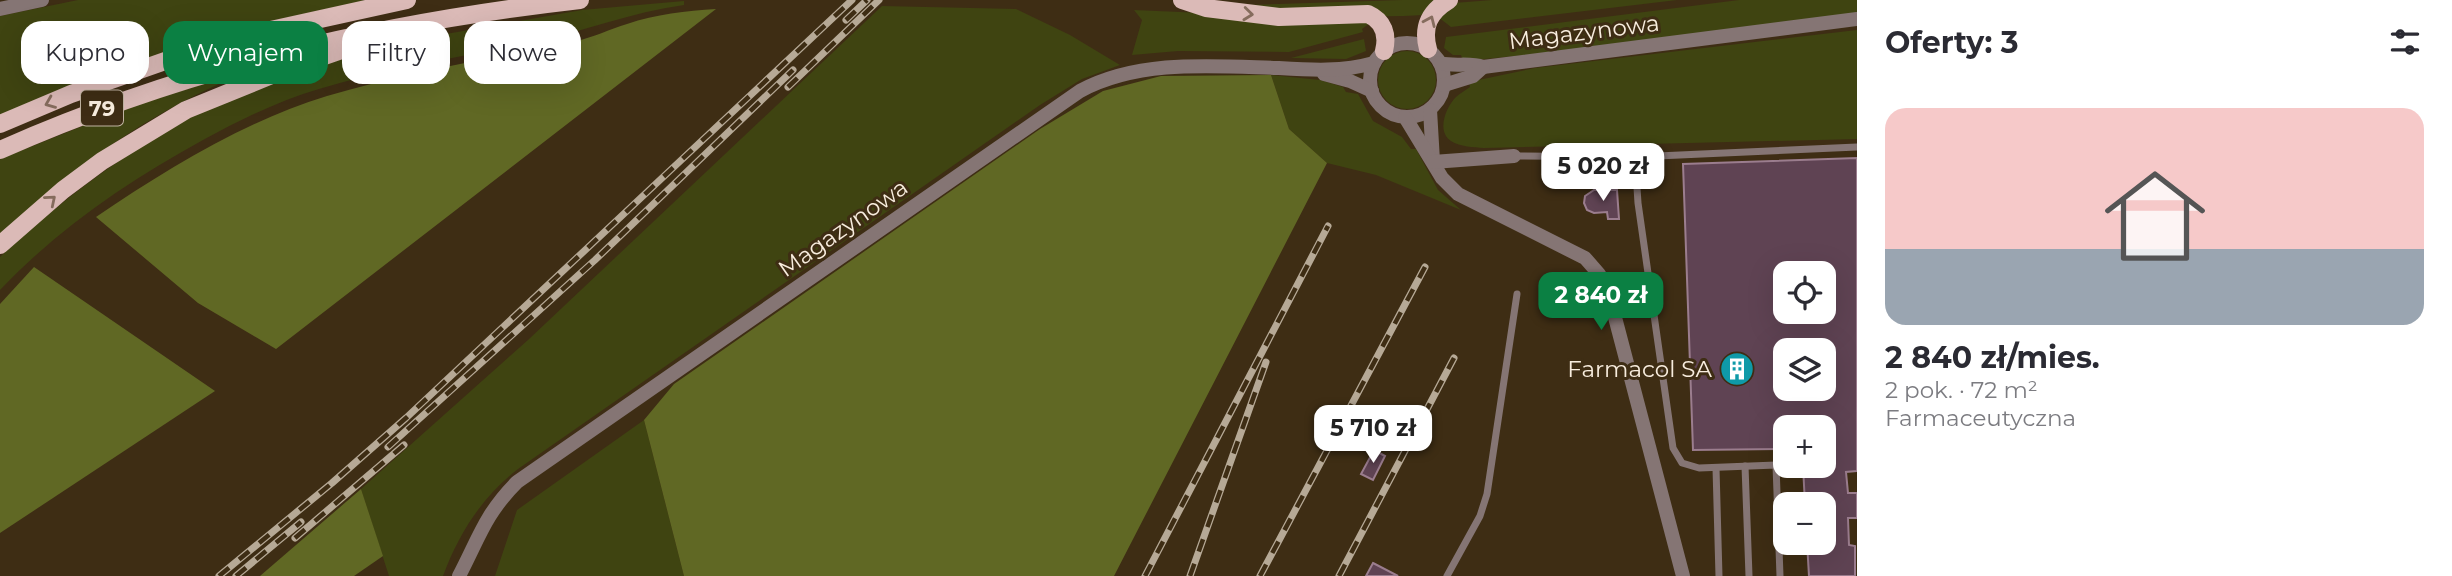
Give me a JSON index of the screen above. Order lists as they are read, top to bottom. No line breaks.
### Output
{"streets":{"main road":["79"],"street":["Magazynowa"]},"places":{"building":["Farmacol SA"]},"page":{"heading":"Oferty: 3","chip":["Kupno","Wynajem","Filtry","Nowe"],"list":[{"name":"2 840 zł/mies.","note":"2 pok. · 72 m² · Farmaceutyczna"}],"price":["5 020 zł","2 840 zł","5 710 zł"],"map_buttons":["+","−"]}}
